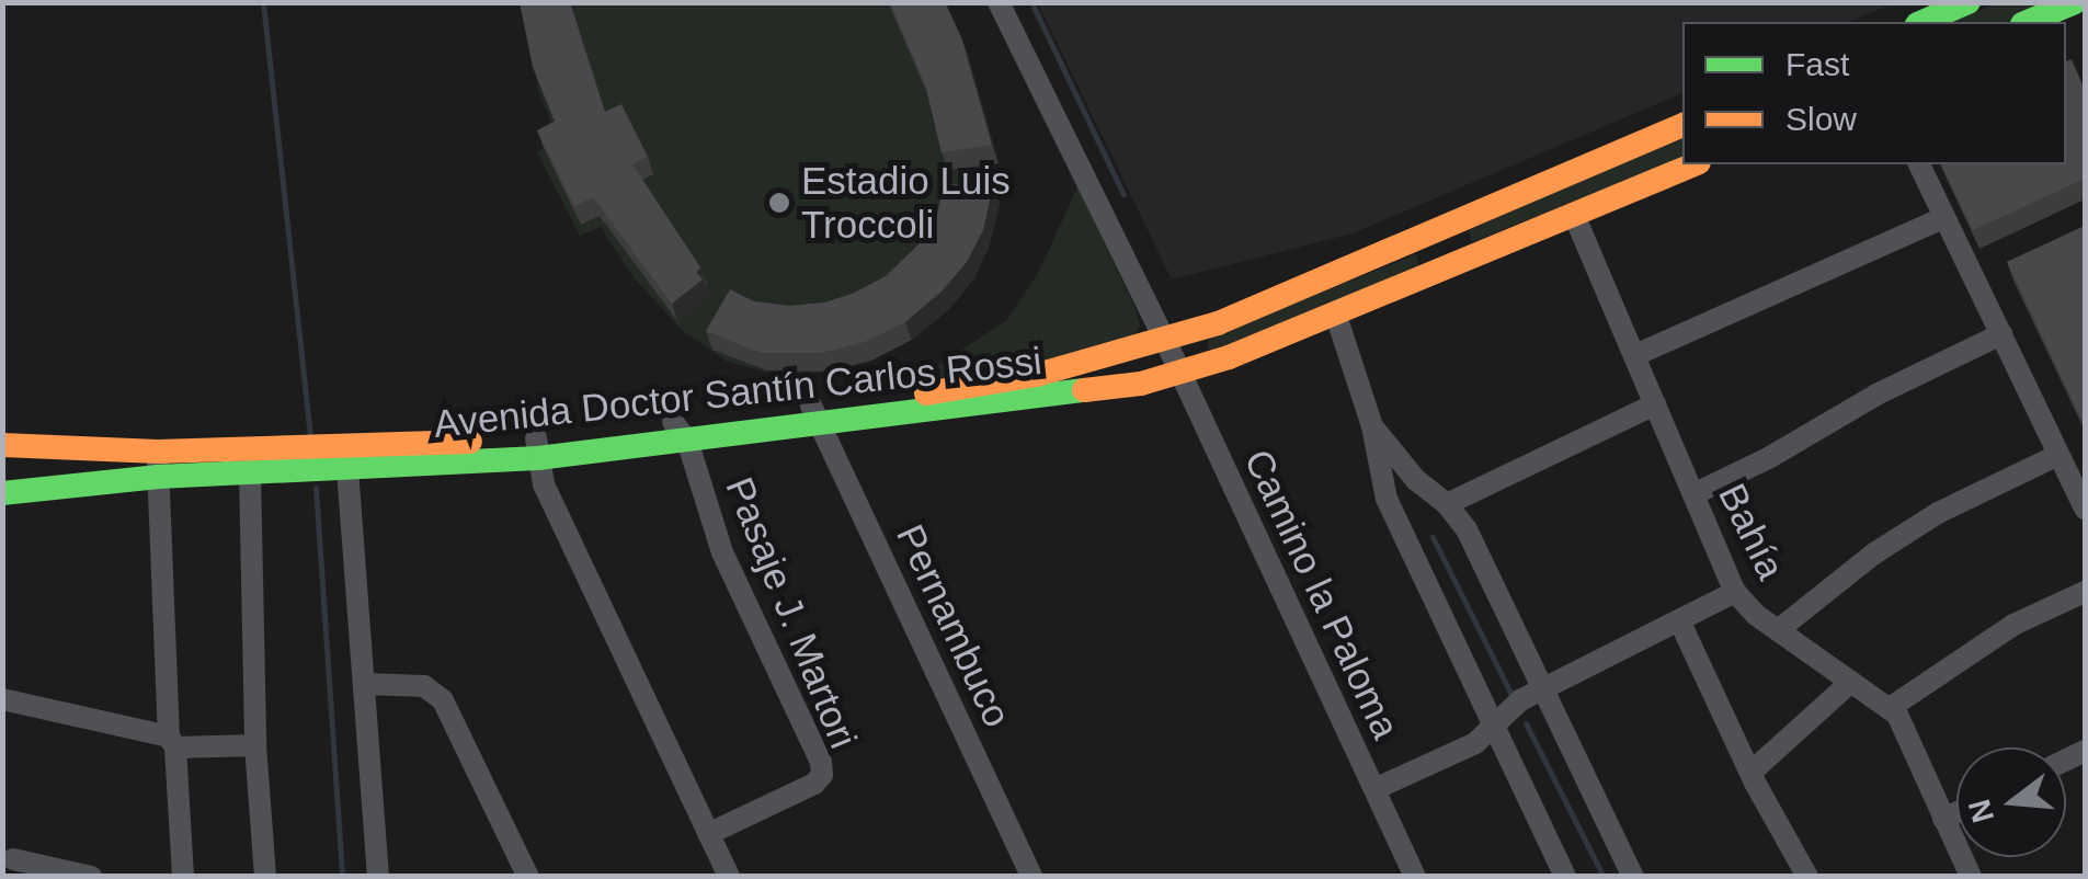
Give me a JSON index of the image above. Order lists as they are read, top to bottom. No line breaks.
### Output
{"streets":{"street":["Avenida Doctor Santín Carlos Rossi","Bahía","Camino la Paloma","Pasaje J. Martori","Pernambuco"]},"crossings":[["Avenida Doctor Santín Carlos Rossi","Bahía"],["Avenida Doctor Santín Carlos Rossi","Camino la Paloma"],["Avenida Doctor Santín Carlos Rossi","Pasaje J. Martori"],["Avenida Doctor Santín Carlos Rossi","Pernambuco"]],"places":["Estadio Luis Troccoli"],"legend":["Fast","Slow"],"north":"left"}
